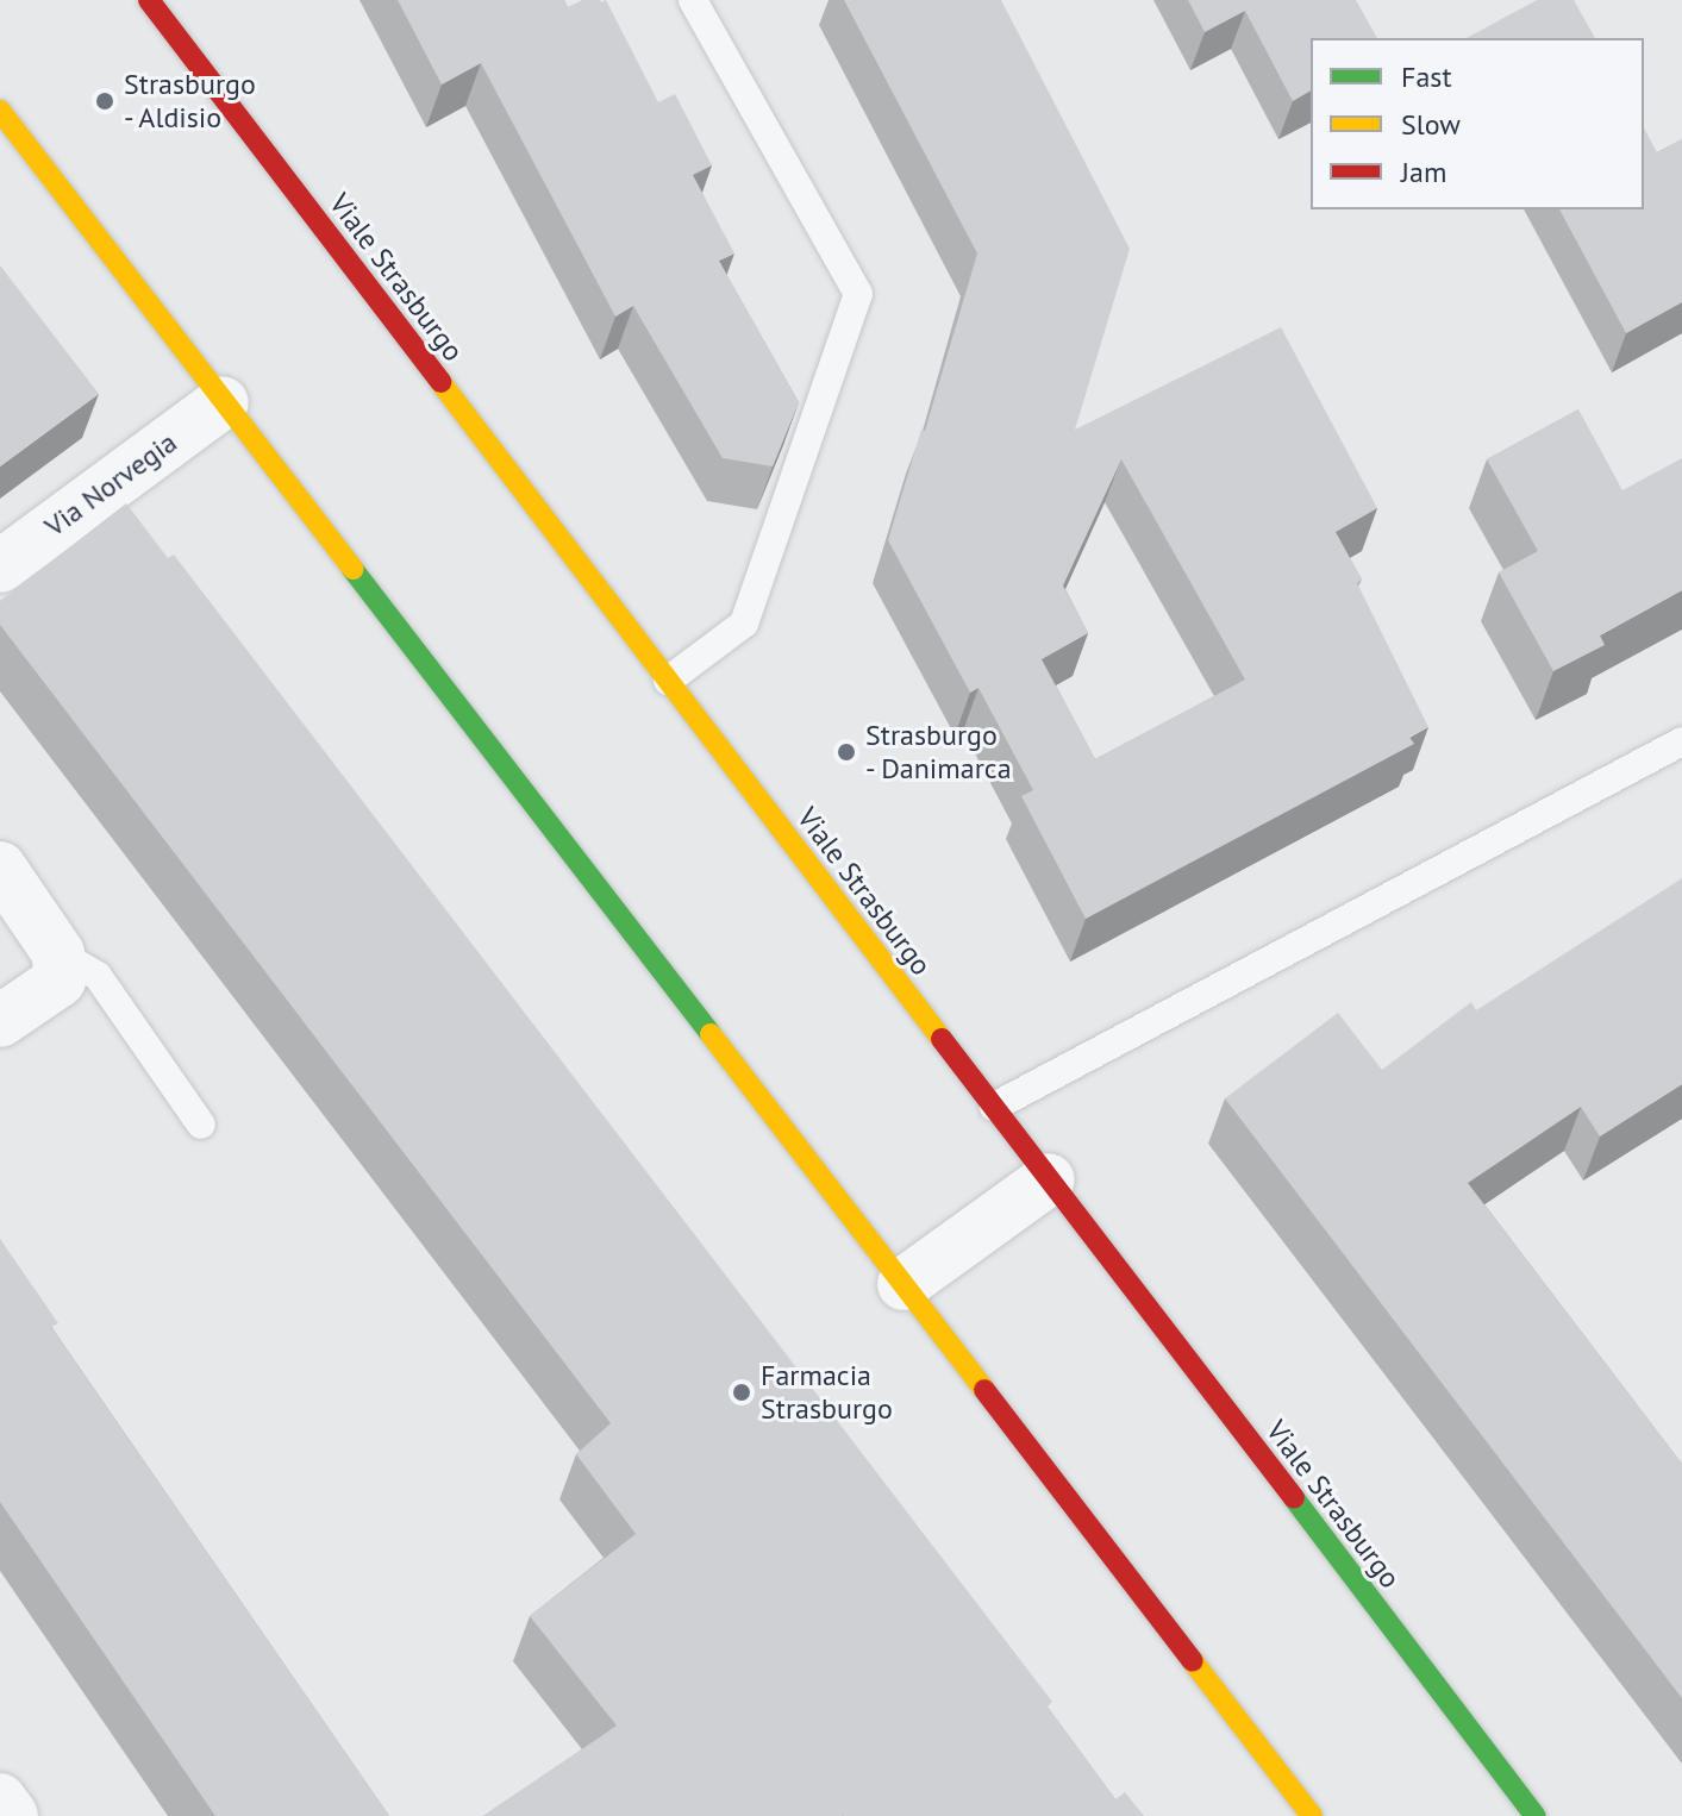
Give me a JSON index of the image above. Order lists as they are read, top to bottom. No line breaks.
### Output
{"streets":{"street":["Viale Strasburgo","Via Norvegia"]},"places":["Strasburgo - Aldisio","Strasburgo - Danimarca","Farmacia Strasburgo"],"legend":["Fast","Slow","Jam"]}
